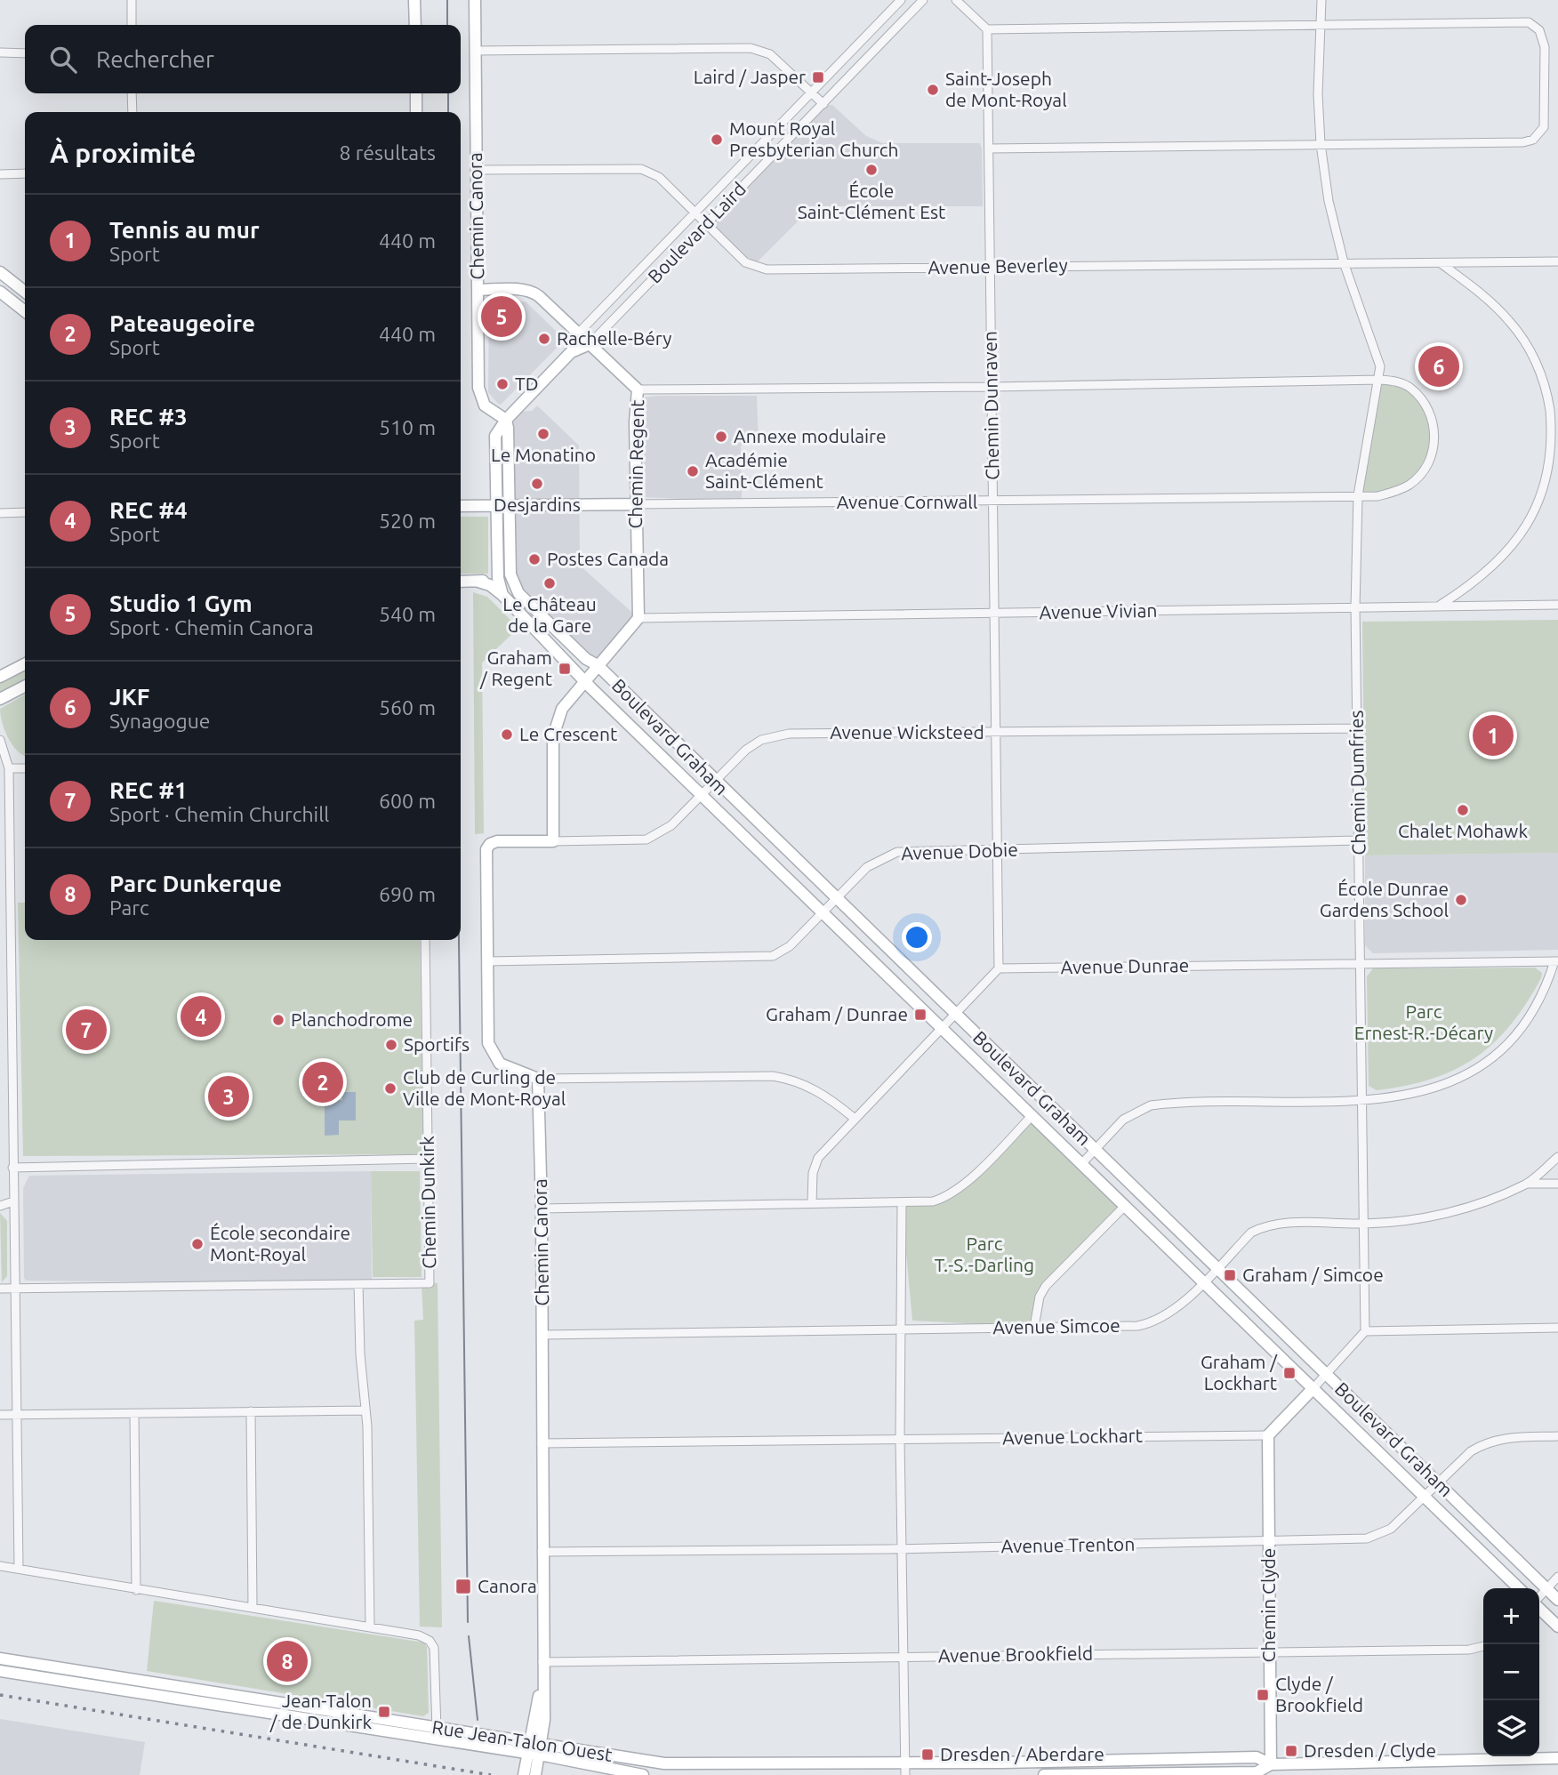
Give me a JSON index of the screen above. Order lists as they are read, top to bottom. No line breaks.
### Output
{"streets":{"street":["Chemin Canora","Boulevard Laird","Avenue Beverley","Chemin Dunraven","Chemin Regent","Avenue Cornwall","Avenue Vivian","Avenue Wicksteed","Boulevard Graham","Chemin Dumfries","Avenue Dobie","Avenue Dunrae","Chemin Dunkirk","Avenue Simcoe","Avenue Lockhart","Avenue Trenton","Chemin Clyde","Avenue Brookfield","Rue Jean-Talon Ouest"]},"crossings":[["Chemin Canora","Boulevard Laird"],["Chemin Canora","Avenue Beverley"],["Chemin Canora","Chemin Regent"],["Chemin Canora","Avenue Simcoe"],["Chemin Canora","Avenue Lockhart"],["Chemin Canora","Avenue Trenton"],["Chemin Canora","Avenue Brookfield"],["Chemin Canora","Rue Jean-Talon Ouest"],["Boulevard Laird","Avenue Beverley"],["Boulevard Laird","Chemin Regent"],["Avenue Beverley","Chemin Dunraven"],["Avenue Beverley","Chemin Dumfries"],["Chemin Dunraven","Avenue Cornwall"],["Chemin Dunraven","Avenue Vivian"],["Chemin Dunraven","Avenue Wicksteed"],["Chemin Dunraven","Avenue Dobie"],["Chemin Dunraven","Avenue Dunrae"],["Chemin Regent","Avenue Cornwall"],["Chemin Regent","Avenue Vivian"],["Avenue Cornwall","Chemin Dumfries"],["Avenue Vivian","Chemin Dumfries"],["Avenue Wicksteed","Boulevard Graham"],["Avenue Wicksteed","Chemin Dumfries"],["Avenue Wicksteed","Avenue Dobie"],["Boulevard Graham","Avenue Dobie"],["Boulevard Graham","Avenue Simcoe"],["Boulevard Graham","Avenue Trenton"],["Chemin Dumfries","Avenue Dobie"],["Chemin Dumfries","Avenue Dunrae"],["Chemin Dumfries","Avenue Simcoe"],["Avenue Lockhart","Chemin Clyde"],["Avenue Trenton","Chemin Clyde"],["Chemin Clyde","Avenue Brookfield"],["Chemin Clyde","Rue Jean-Talon Ouest"]],"parks":["Parc Ernest-R.-Décary","Parc T.-S.-Darling"],"places":{"transit":["Laird / Jasper","Graham / Regent","Graham / Dunrae","Graham / Simcoe","Graham / Lockhart","Canora","Clyde / Brookfield","Jean-Talon / de Dunkirk","Dresden / Clyde","Dresden / Aberdare"],"other":["Saint-Joseph de Mont-Royal","Mount Royal Presbyterian Church","École Saint-Clément Est","Rachelle-Béry","TD","Le Monatino","Annexe modulaire","Académie Saint-Clément","Desjardins","Postes Canada","Le Château de la Gare","Le Crescent","Chalet Mohawk","École Dunrae Gardens School","Planchodrome","Sportifs","Club de Curling de Ville de Mont-Royal","École secondaire Mont-Royal"]},"page":{"search":"Rechercher","heading":["À proximité","8 résultats"],"list":[{"mark":"1","name":"Tennis au mur","note":"Sport","value":"440 m"},{"mark":"2","name":"Pateaugeoire","note":"Sport","value":"440 m"},{"mark":"3","name":"REC #3","note":"Sport","value":"510 m"},{"mark":"4","name":"REC #4","note":"Sport","value":"520 m"},{"mark":"5","name":"Studio 1 Gym","note":"Sport · Chemin Canora","value":"540 m"},{"mark":"6","name":"JKF","note":"Synagogue","value":"560 m"},{"mark":"7","name":"REC #1","note":"Sport · Chemin Churchill","value":"600 m"},{"mark":"8","name":"Parc Dunkerque","note":"Parc","value":"690 m"}],"pins":["5","6","1","4","7","2","3","8"],"map_buttons":["+","−"]}}
